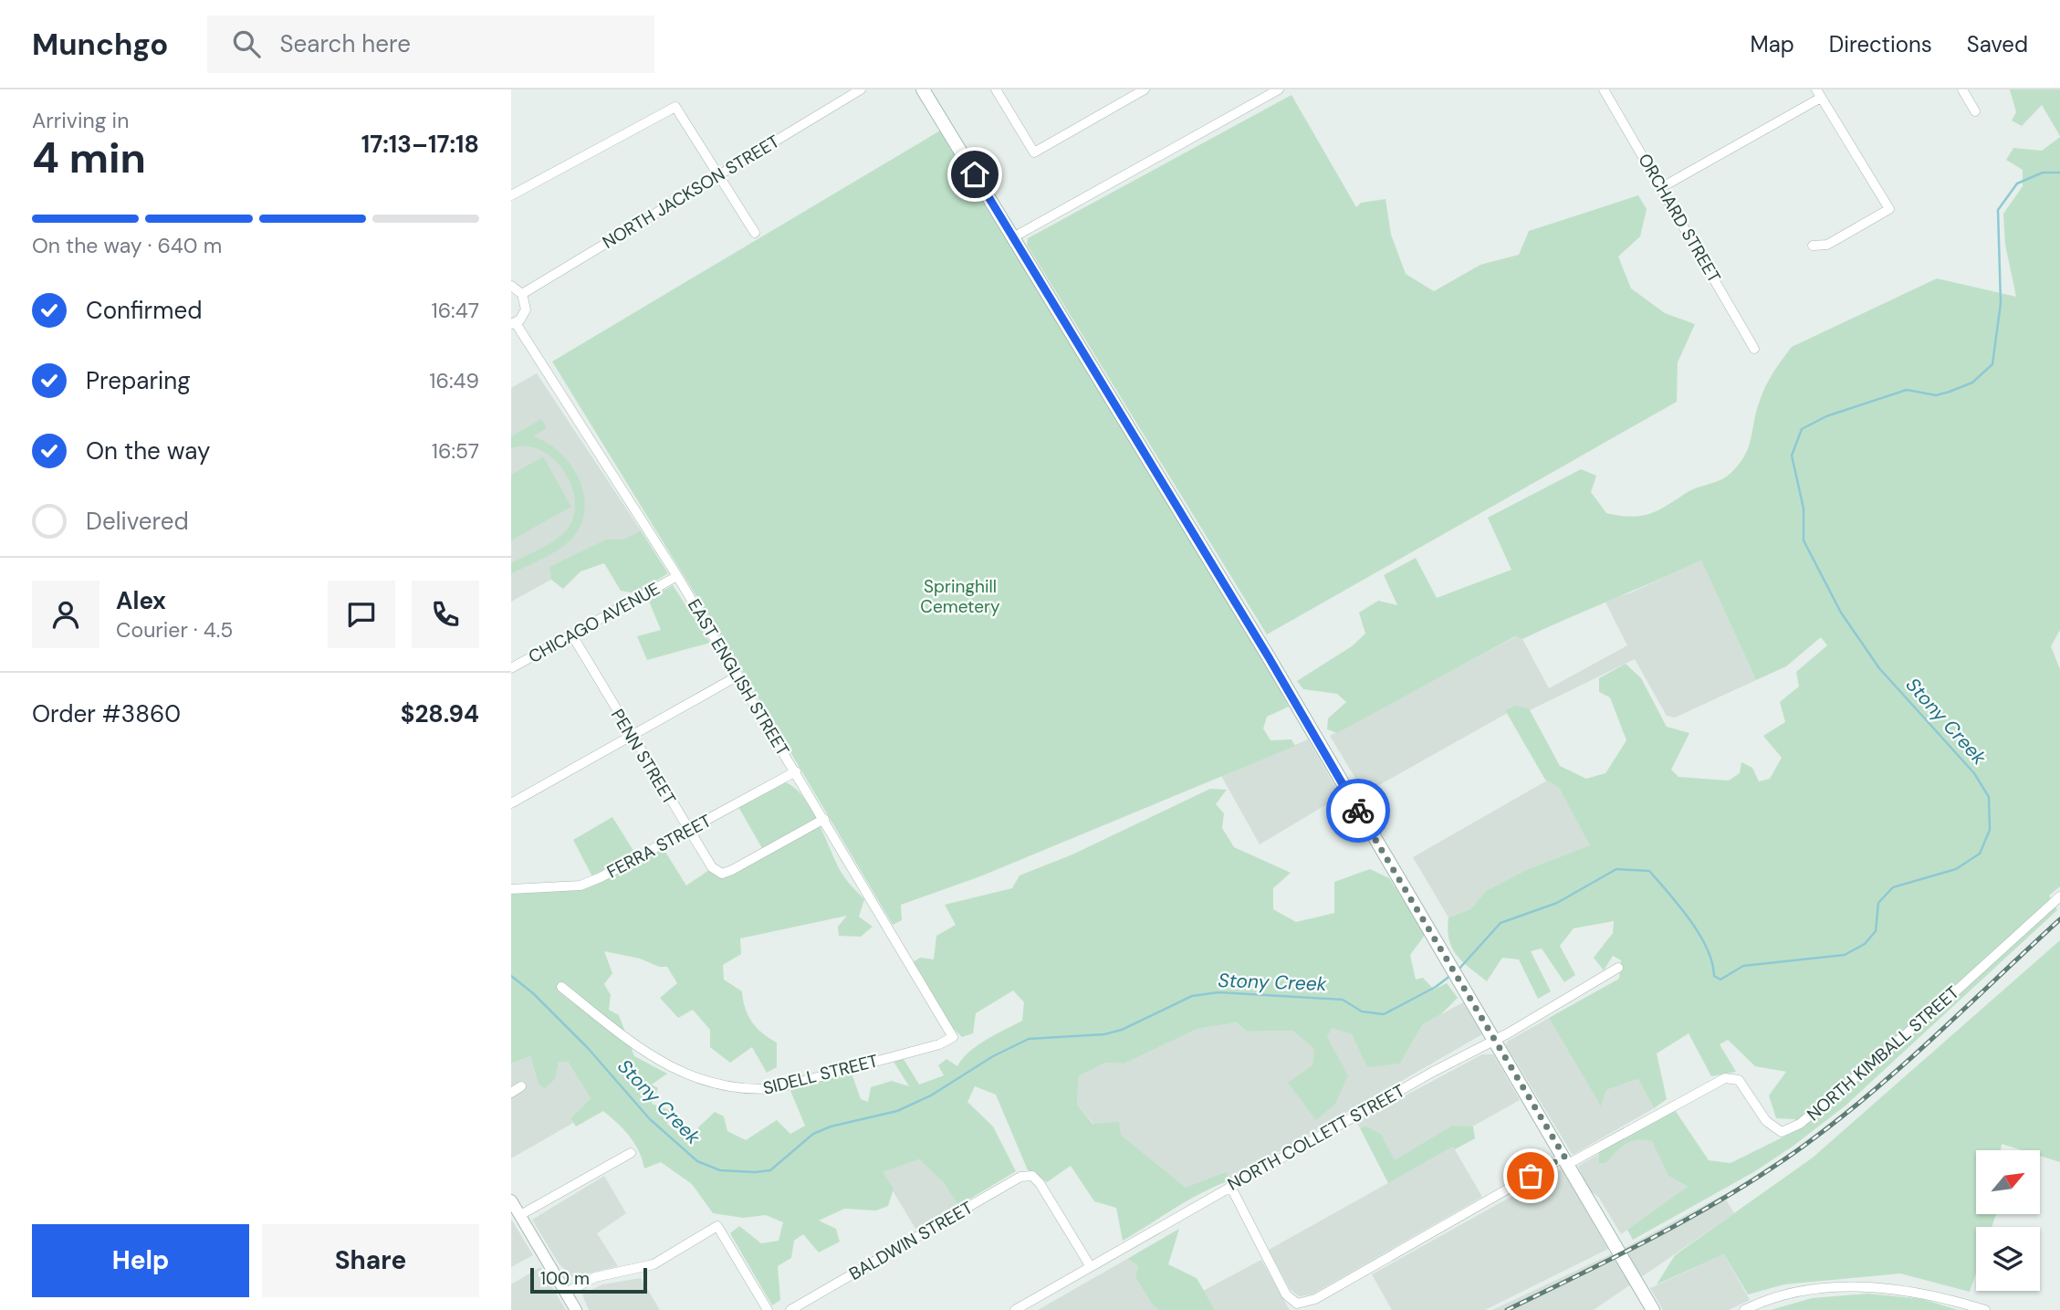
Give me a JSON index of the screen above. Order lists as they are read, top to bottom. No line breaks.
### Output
{"streets":{"street":["NORTH JACKSON STREET","ORCHARD STREET","CHICAGO AVENUE","EAST ENGLISH STREET","PENN STREET","FERRA STREET","NORTH KIMBALL STREET","SIDELL STREET","NORTH COLLETT STREET","BALDWIN STREET"]},"crossings":[["CHICAGO AVENUE","EAST ENGLISH STREET"],["CHICAGO AVENUE","PENN STREET"],["EAST ENGLISH STREET","PENN STREET"],["EAST ENGLISH STREET","FERRA STREET"],["EAST ENGLISH STREET","SIDELL STREET"],["PENN STREET","FERRA STREET"],["NORTH KIMBALL STREET","NORTH COLLETT STREET"],["NORTH COLLETT STREET","BALDWIN STREET"]],"water":["Stony Creek"],"parks":["Springhill Cemetery"],"scale_bar":"100 m","north":"top right","page":{"header":"Munchgo","search":"Search here","nav":["Map","Directions","Saved"],"heading":["4 min","Arriving in","17:13–17:18"],"panel":["Alex","Courier · 4.5","Order #3860","$28.94"],"bar":"On the way · 640 m","list":[["Confirmed","16:47"],["Preparing","16:49"],["On the way","16:57"],"Delivered"],"buttons":["Help","Share"],"scale":"100 m"}}
